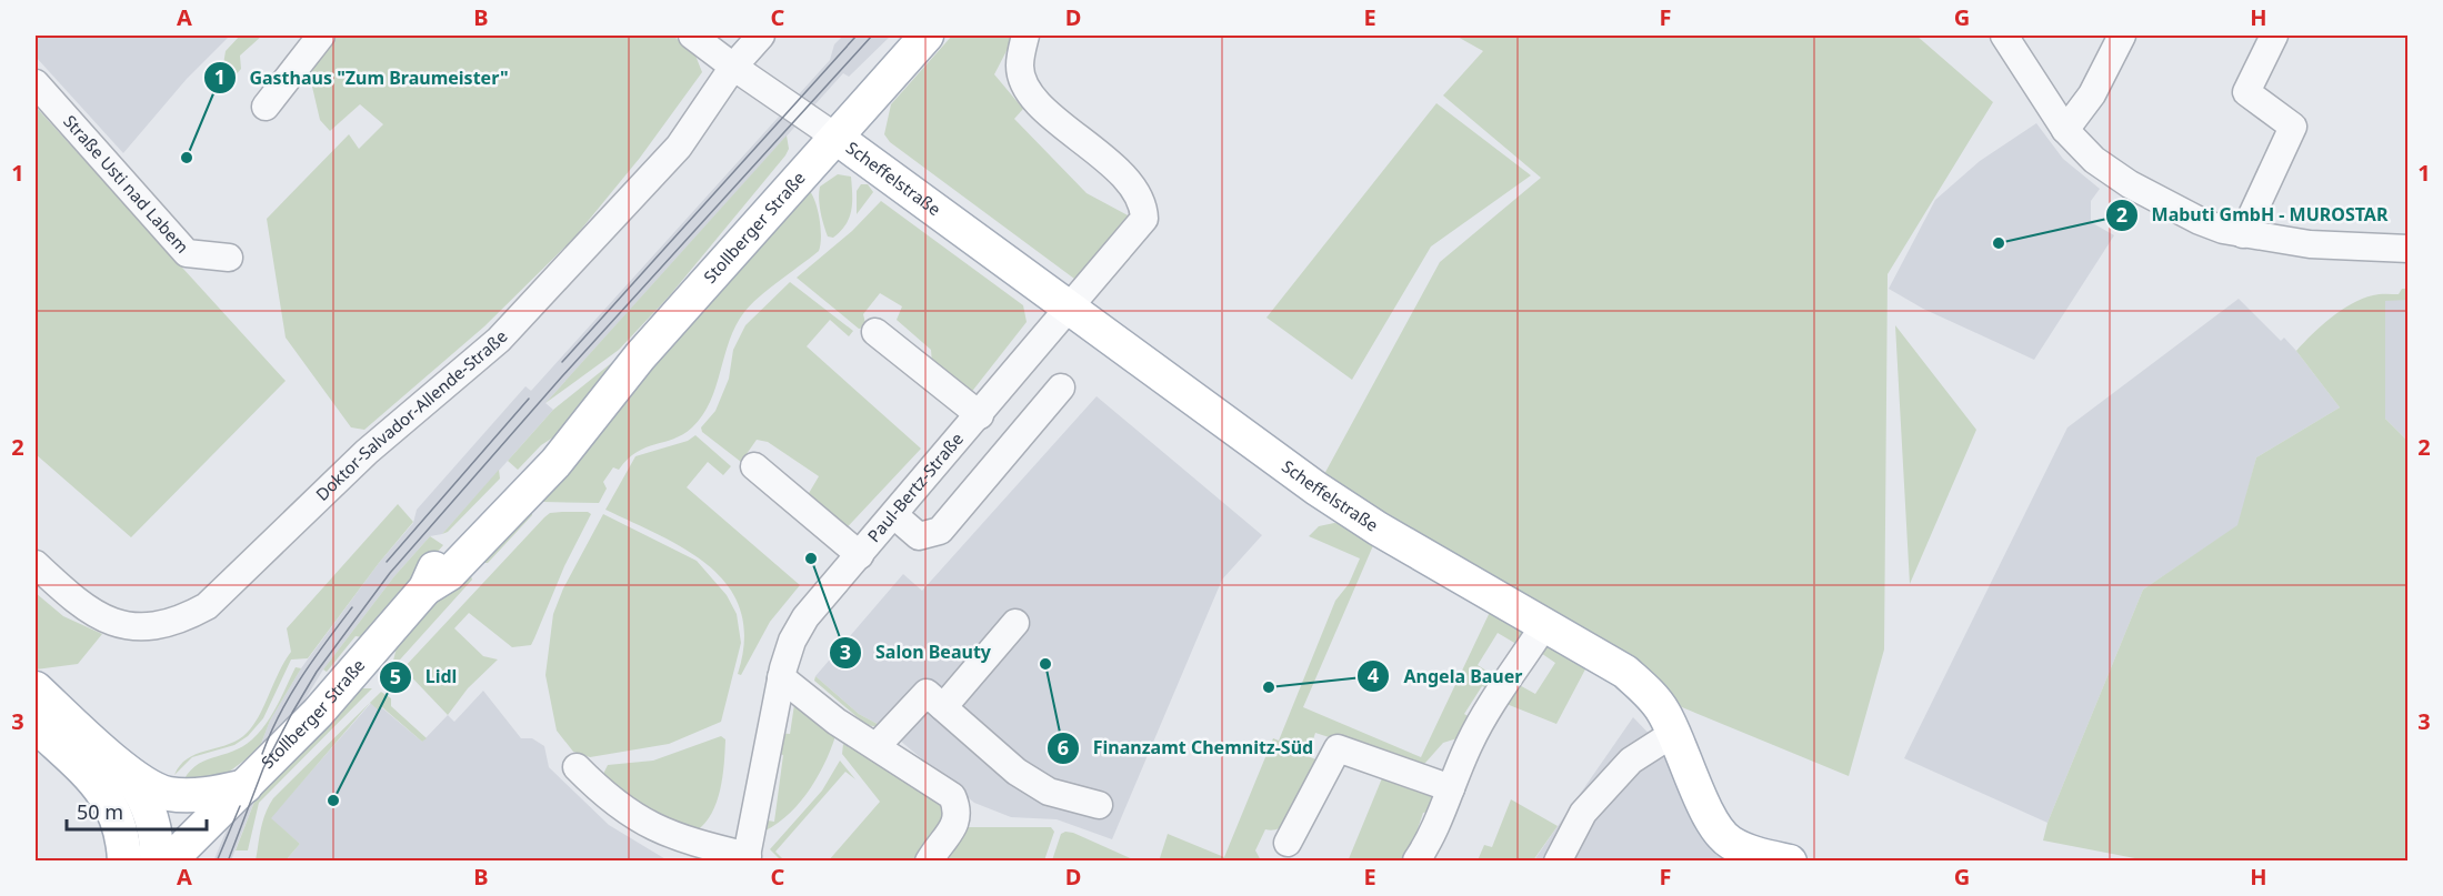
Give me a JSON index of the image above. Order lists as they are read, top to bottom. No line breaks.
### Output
{"streets":{"main road":["Scheffelstraße","Stollberger Straße"],"street":["Straße Usti nad Labem","Doktor-Salvador-Allende-Straße","Paul-Bertz-Straße"]},"crossings":[["Scheffelstraße","Stollberger Straße"],["Scheffelstraße","Paul-Bertz-Straße"]],"places":["Gasthaus \"Zum Braumeister\"","Mabuti GmbH - MUROSTAR","Salon Beauty","Finanzamt Chemnitz-Süd","Angela Bauer","Lidl"],"scale_bar":"50 m","grid":{"columns":["A","B","C","D","E","F","G","H"],"rows":["1","2","3"]}}
